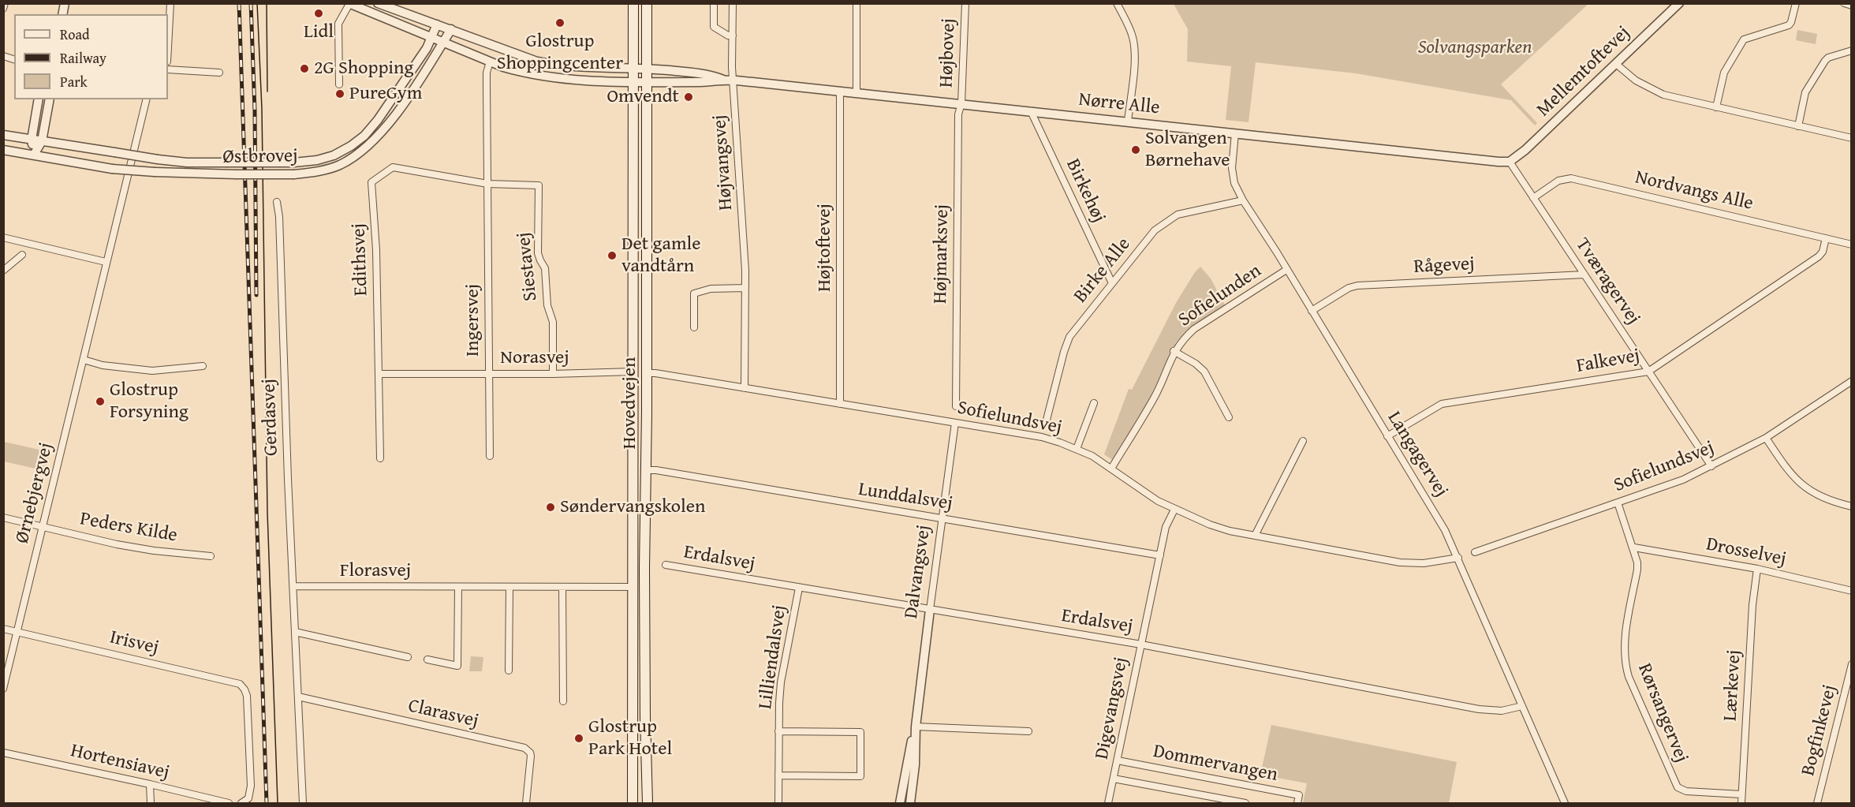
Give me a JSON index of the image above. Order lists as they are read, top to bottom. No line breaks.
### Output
{"streets":{"main road":["Hovedvejen"],"street":["Højbovej","Mellemtoftevej","Nørre Alle","Østbrovej","Højvangsvej","Birkehøj","Nordvangs Alle","Højtoftevej","Højmarksvej","Edithsvej","Rågevej","Siestavej","Birke Alle","Tværagervej","Sofielunden","Ingersvej","Norasvej","Falkevej","Gerdasvej","Sofielundsvej","Langagervej","Ørnebjergvej","Lunddalsvej","Peders Kilde","Drosselvej","Erdalsvej","Florasvej","Dalvangsvej","Irisvej","Lilliendalsvej","Lærkevej","Digevangsvej","Rørsangervej","Clarasvej","Bogfinkevej","Hortensiavej","Dommervangen"]},"crossings":[["Højbovej","Nørre Alle"],["Højbovej","Højmarksvej"],["Mellemtoftevej","Nørre Alle"],["Mellemtoftevej","Tværagervej"],["Nørre Alle","Østbrovej"],["Nørre Alle","Højvangsvej"],["Nørre Alle","Birkehøj"],["Nørre Alle","Højtoftevej"],["Nørre Alle","Højmarksvej"],["Nørre Alle","Tværagervej"],["Nørre Alle","Hovedvejen"],["Nørre Alle","Langagervej"],["Højvangsvej","Sofielundsvej"],["Birkehøj","Birke Alle"],["Nordvangs Alle","Tværagervej"],["Nordvangs Alle","Falkevej"],["Højtoftevej","Sofielundsvej"],["Edithsvej","Siestavej"],["Edithsvej","Ingersvej"],["Edithsvej","Norasvej"],["Rågevej","Tværagervej"],["Rågevej","Langagervej"],["Siestavej","Ingersvej"],["Siestavej","Norasvej"],["Birke Alle","Langagervej"],["Tværagervej","Falkevej"],["Tværagervej","Sofielundsvej"],["Sofielunden","Sofielundsvej"],["Sofielunden","Langagervej"],["Ingersvej","Norasvej"],["Norasvej","Hovedvejen"],["Falkevej","Langagervej"],["Hovedvejen","Sofielundsvej"],["Hovedvejen","Lunddalsvej"],["Hovedvejen","Florasvej"],["Gerdasvej","Florasvej"],["Gerdasvej","Clarasvej"],["Sofielundsvej","Langagervej"],["Sofielundsvej","Dalvangsvej"],["Sofielundsvej","Digevangsvej"],["Sofielundsvej","Rørsangervej"],["Langagervej","Erdalsvej"],["Ørnebjergvej","Peders Kilde"],["Ørnebjergvej","Irisvej"],["Lunddalsvej","Dalvangsvej"],["Lunddalsvej","Digevangsvej"],["Drosselvej","Lærkevej"],["Drosselvej","Rørsangervej"],["Erdalsvej","Dalvangsvej"],["Erdalsvej","Lilliendalsvej"],["Erdalsvej","Digevangsvej"],["Lærkevej","Rørsangervej"],["Digevangsvej","Dommervangen"]],"parks":["Solvangsparken"],"places":["Lidl","Glostrup Shoppingcenter","2G Shopping","PureGym","Omvendt","Solvangen Børnehave","Det gamle vandtårn","Glostrup Forsyning","Søndervangskolen","Glostrup Park Hotel"],"legend":["Road","Railway","Park"]}
